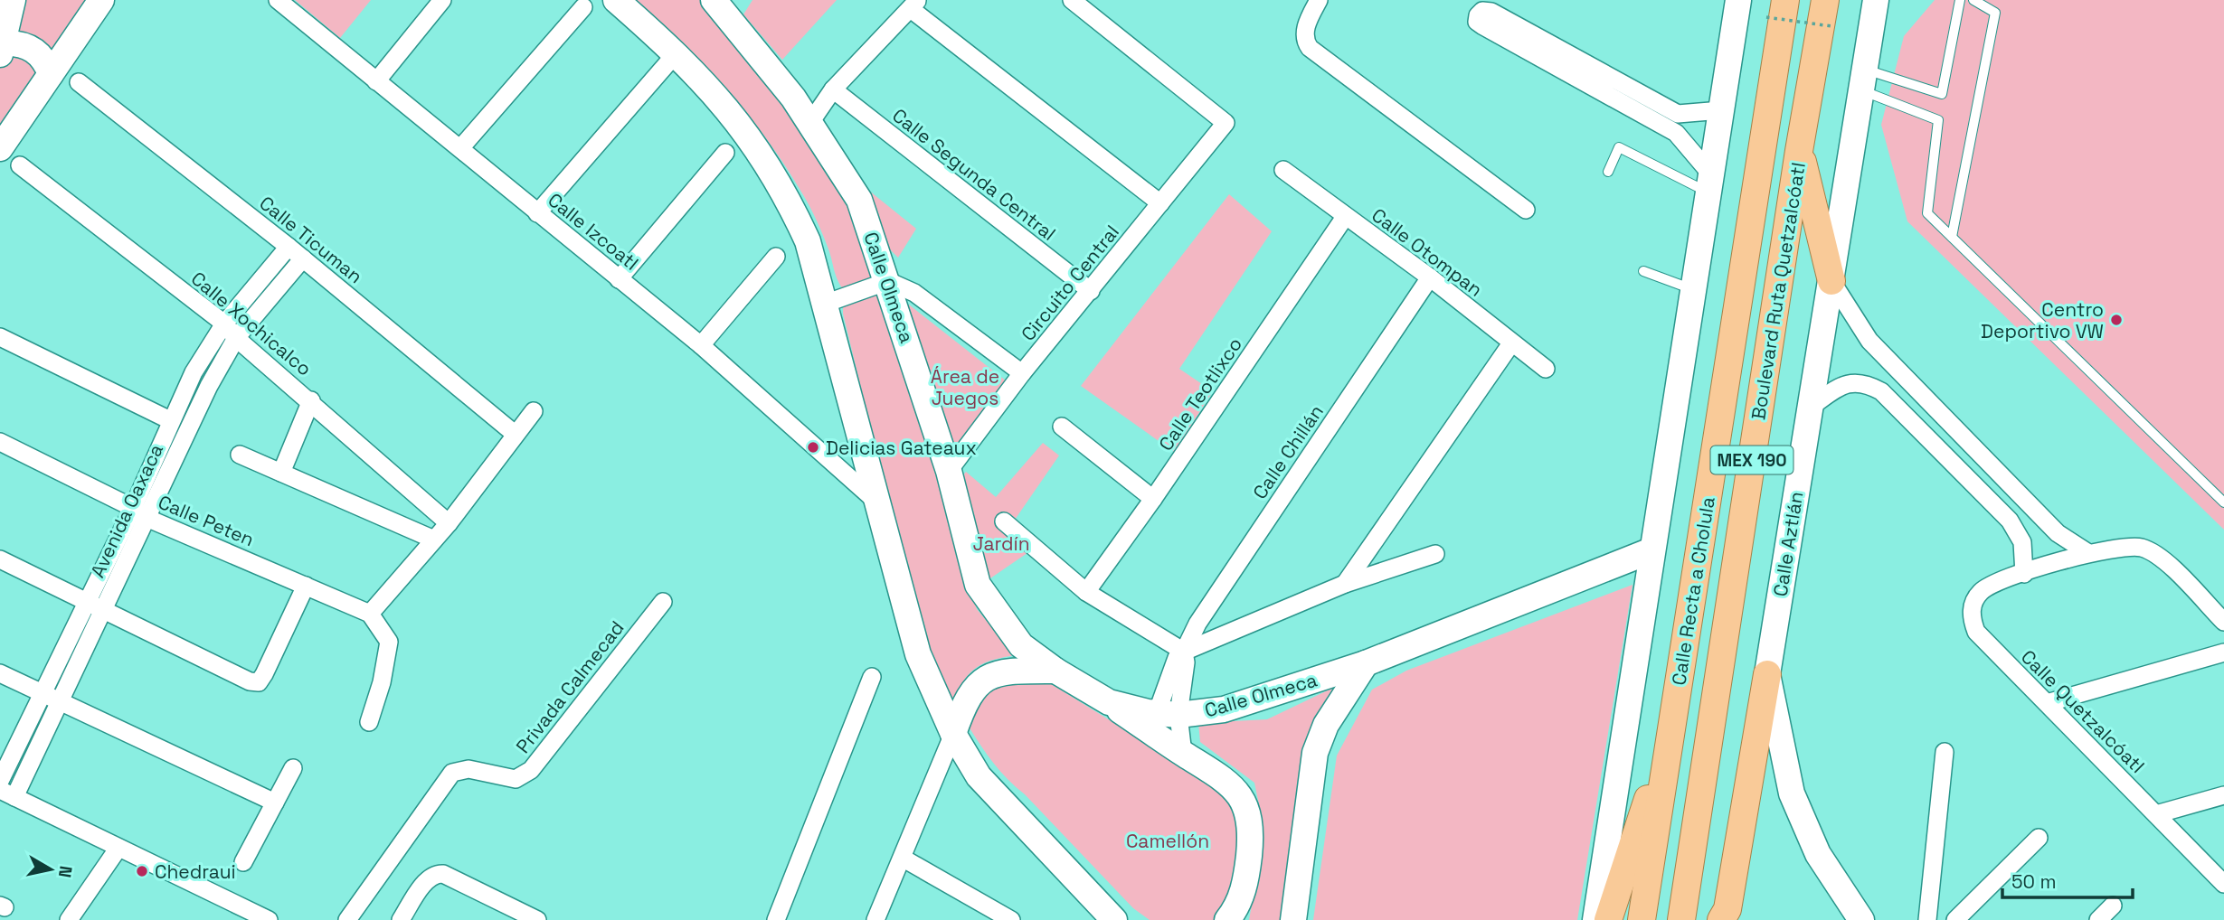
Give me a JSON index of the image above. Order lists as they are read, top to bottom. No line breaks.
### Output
{"streets":{"main road":["Boulevard Ruta Quetzalcóatl","MEX 190","Calle Recta a Cholula"],"street":["Calle Segunda Central","Calle Izcoatl","Calle Ticuman","Calle Otompan","Circuito Central","Calle Olmeca","Calle Xochicalco","Calle Teotlixco","Calle Chillán","Avenida Oaxaca","Calle Peten","Calle Aztlán","Privada Calmecad","Calle Quetzalcóatl"]},"crossings":[["Calle Segunda Central","Circuito Central"],["Calle Ticuman","Avenida Oaxaca"],["Calle Otompan","Calle Teotlixco"],["Calle Otompan","Calle Chillán"],["Circuito Central","Calle Olmeca"],["Calle Olmeca","Calle Chillán"],["Calle Xochicalco","Avenida Oaxaca"],["Avenida Oaxaca","Calle Peten"]],"parks":["Área de Juegos","Jardín","Camellón"],"places":["Centro Deportivo VW","Delicias Gateaux","Chedraui"],"scale_bar":"50 m","north":"right"}
